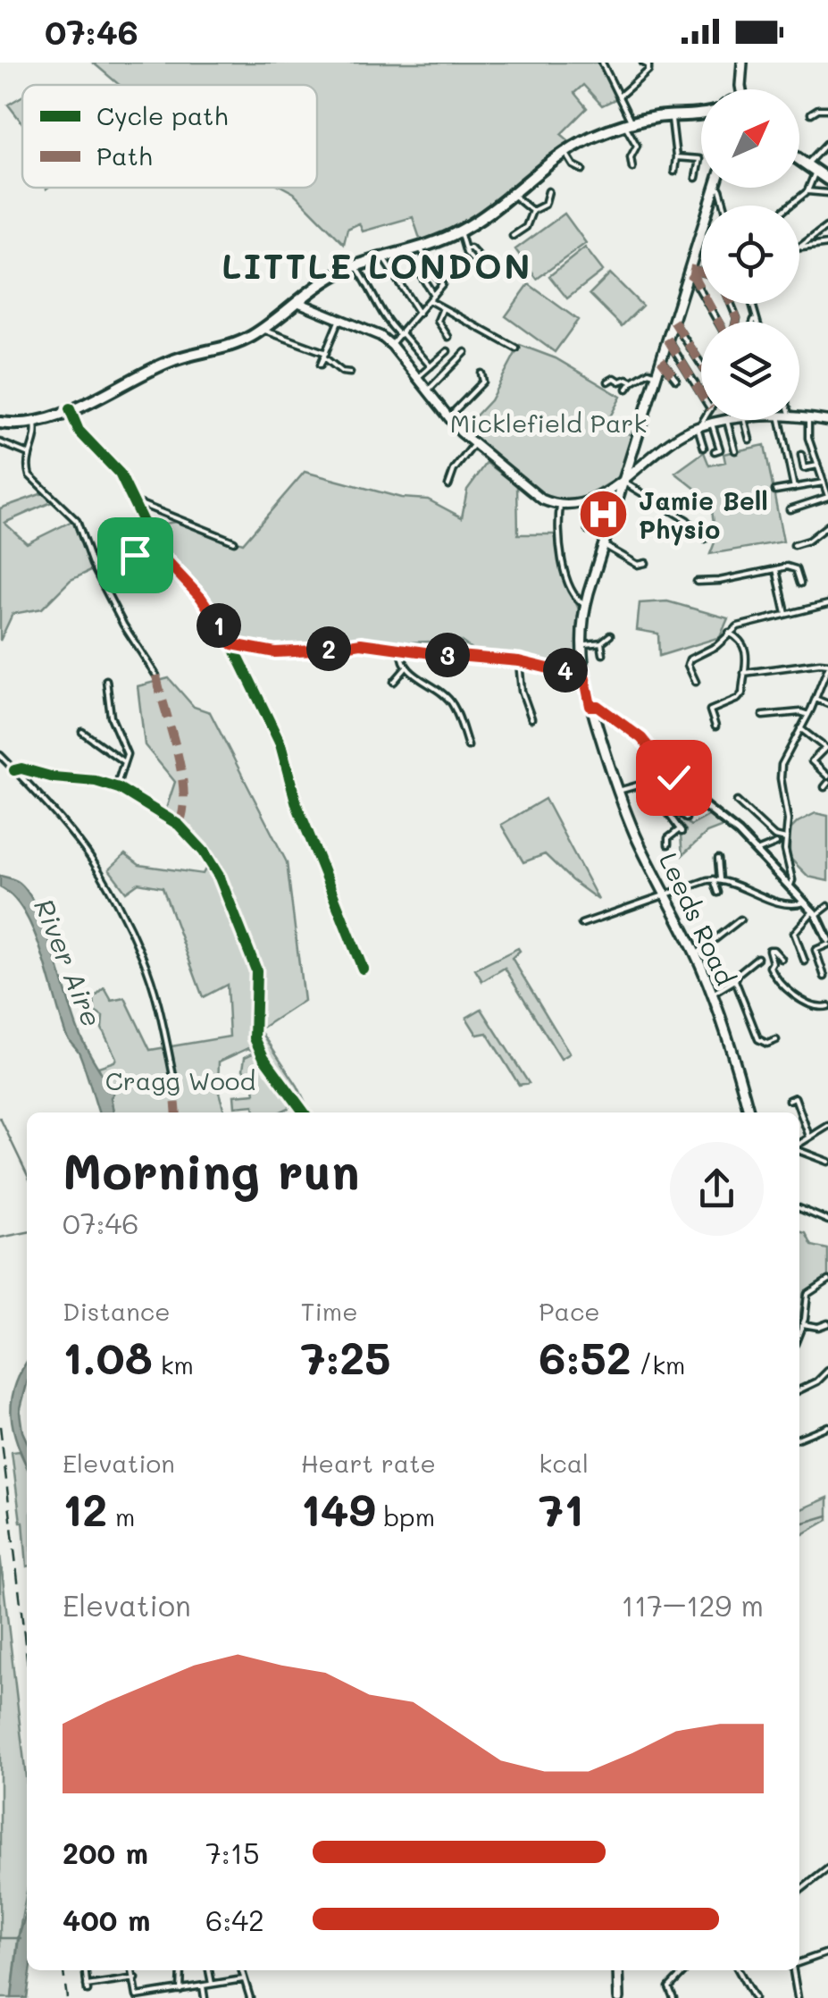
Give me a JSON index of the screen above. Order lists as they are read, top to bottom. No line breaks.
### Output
{"streets":{"main road":["Leeds Road"]},"districts":["LITTLE LONDON"],"water":["River Aire"],"parks":["Micklefield Park","Cragg Wood"],"places":{"hospital":["Jamie Bell Physio"]},"legend":["Cycle path","Path"],"north":"top right","page":{"status":"07:46","pins":["1","2","3","4"],"heading":["Morning run","07:46"],"stats":[["Distance","1.08 km"],["Time","7:25"],["Pace","6:52 /km"],["Elevation","12 m"],["Heart rate","149 bpm"],["kcal","71"]],"chart":["Elevation","117–129 m"],"list":[{"name":"200 m","note":"7:15"},{"name":"400 m","note":"6:42"}]}}
